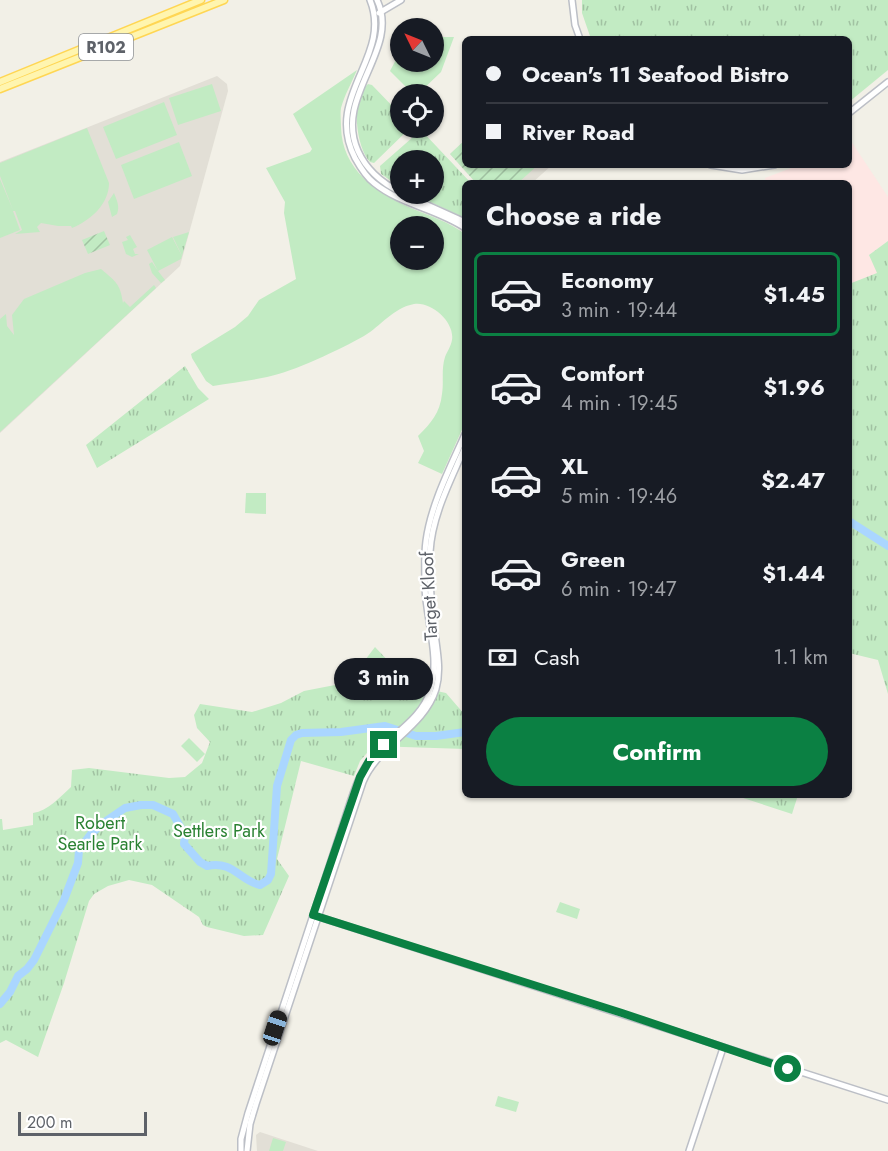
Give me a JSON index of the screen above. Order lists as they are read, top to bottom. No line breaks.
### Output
{"streets":{"main road":["R102","Target Kloof"]},"parks":["Robert Searle Park","Settlers Park"],"scale_bar":"200 m","north":"top left","page":{"map_buttons":["+","−"],"banner":["Ocean's 11 Seafood Bistro","River Road"],"heading":"Choose a ride","list":[{"name":"Economy","note":"3 min · 19:44","value":"$1.45"},{"name":"Comfort","note":"4 min · 19:45","value":"$1.96"},{"name":"XL","note":"5 min · 19:46","value":"$2.47"},{"name":"Green","note":"6 min · 19:47","value":"$1.44"}],"pay":["Cash","1.1 km"],"bubble":"3 min","buttons":"Confirm","scale":"200 m"}}
